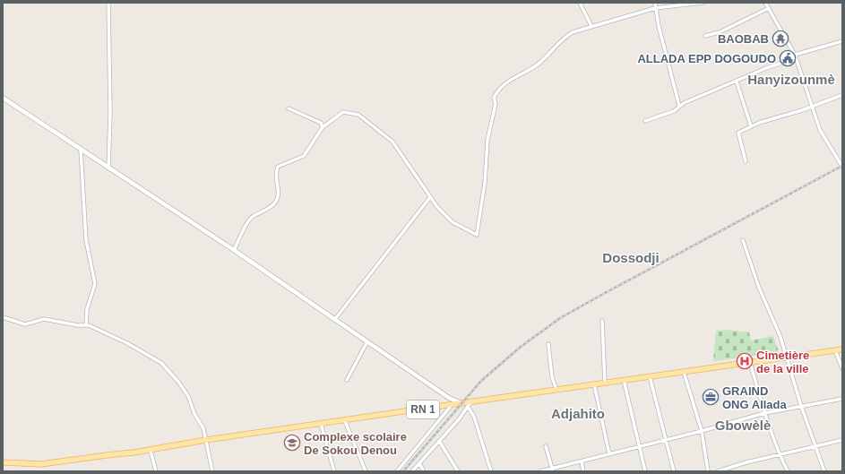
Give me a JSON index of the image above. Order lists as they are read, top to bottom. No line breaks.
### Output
{"streets":{"main road":["RN 1"]},"districts":["Hanyizounmè","Dossodji","Adjahito","Gbowèlè"],"places":{"temple":["BAOBAB"],"public building":["ALLADA EPP DOGOUDO"],"hospital":["Cimetière de la ville"],"office":["GRAIND ONG Allada"],"school or university":["Complexe scolaire De Sokou Denou"]}}
